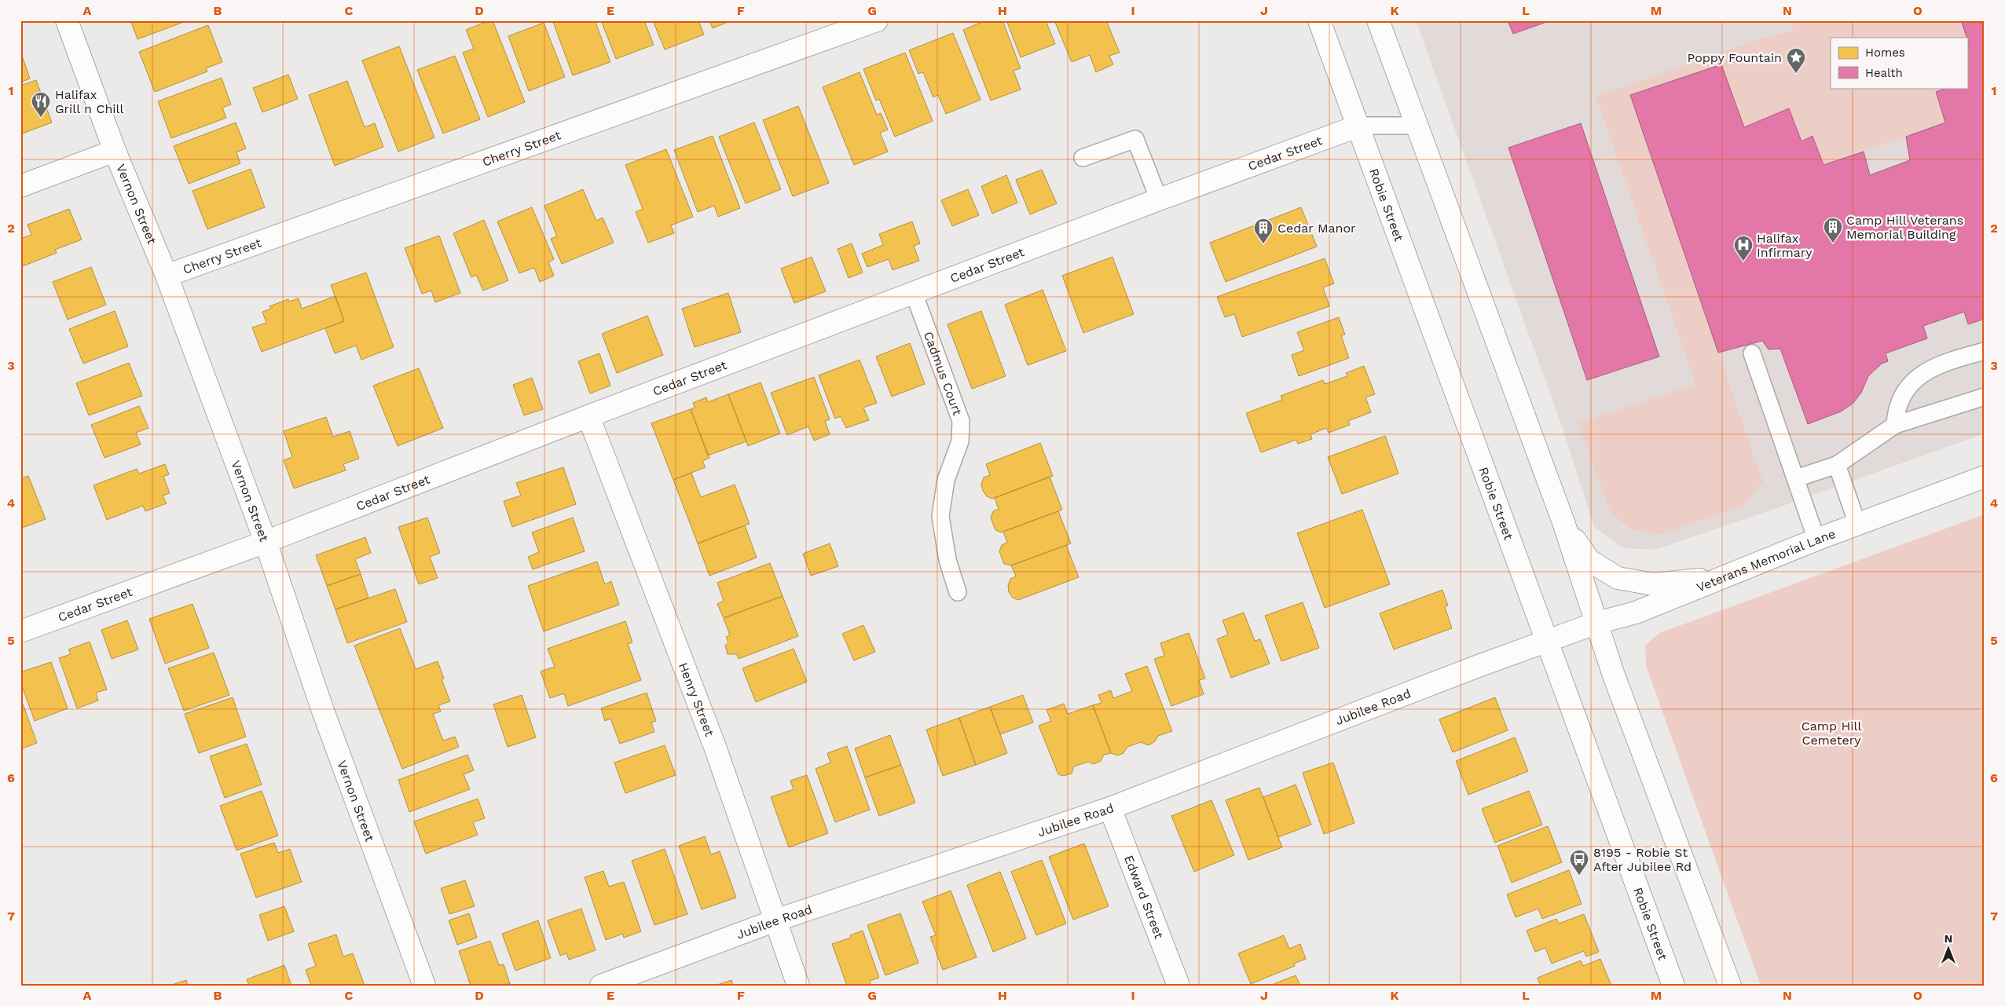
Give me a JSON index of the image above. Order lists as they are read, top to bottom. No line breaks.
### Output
{"streets":{"street":["Cherry Street","Cedar Street","Vernon Street","Robie Street","Veterans Memorial Lane","Henry Street","Jubilee Road","Edward Street"],"lane":["Cadmus Court"]},"crossings":[["Cherry Street","Vernon Street"],["Cedar Street","Vernon Street"],["Cedar Street","Robie Street"],["Cedar Street","Cadmus Court"],["Cedar Street","Henry Street"],["Robie Street","Veterans Memorial Lane"],["Robie Street","Jubilee Road"],["Veterans Memorial Lane","Jubilee Road"],["Henry Street","Jubilee Road"],["Jubilee Road","Edward Street"]],"parks":["Camp Hill Cemetery"],"places":{"place":["Poppy Fountain"],"restaurant":["Halifax Grill n Chill"],"building":["Camp Hill Veterans Memorial Building","Cedar Manor"],"hospital":["Halifax Infirmary"],"bus stop":["8195 - Robie St After Jubilee Rd"]},"legend":["Homes","Health"],"north":"top","grid":{"columns":["A","B","C","D","E","F","G","H","I","J","K","L","M","N","O"],"rows":["1","2","3","4","5","6","7"]}}
